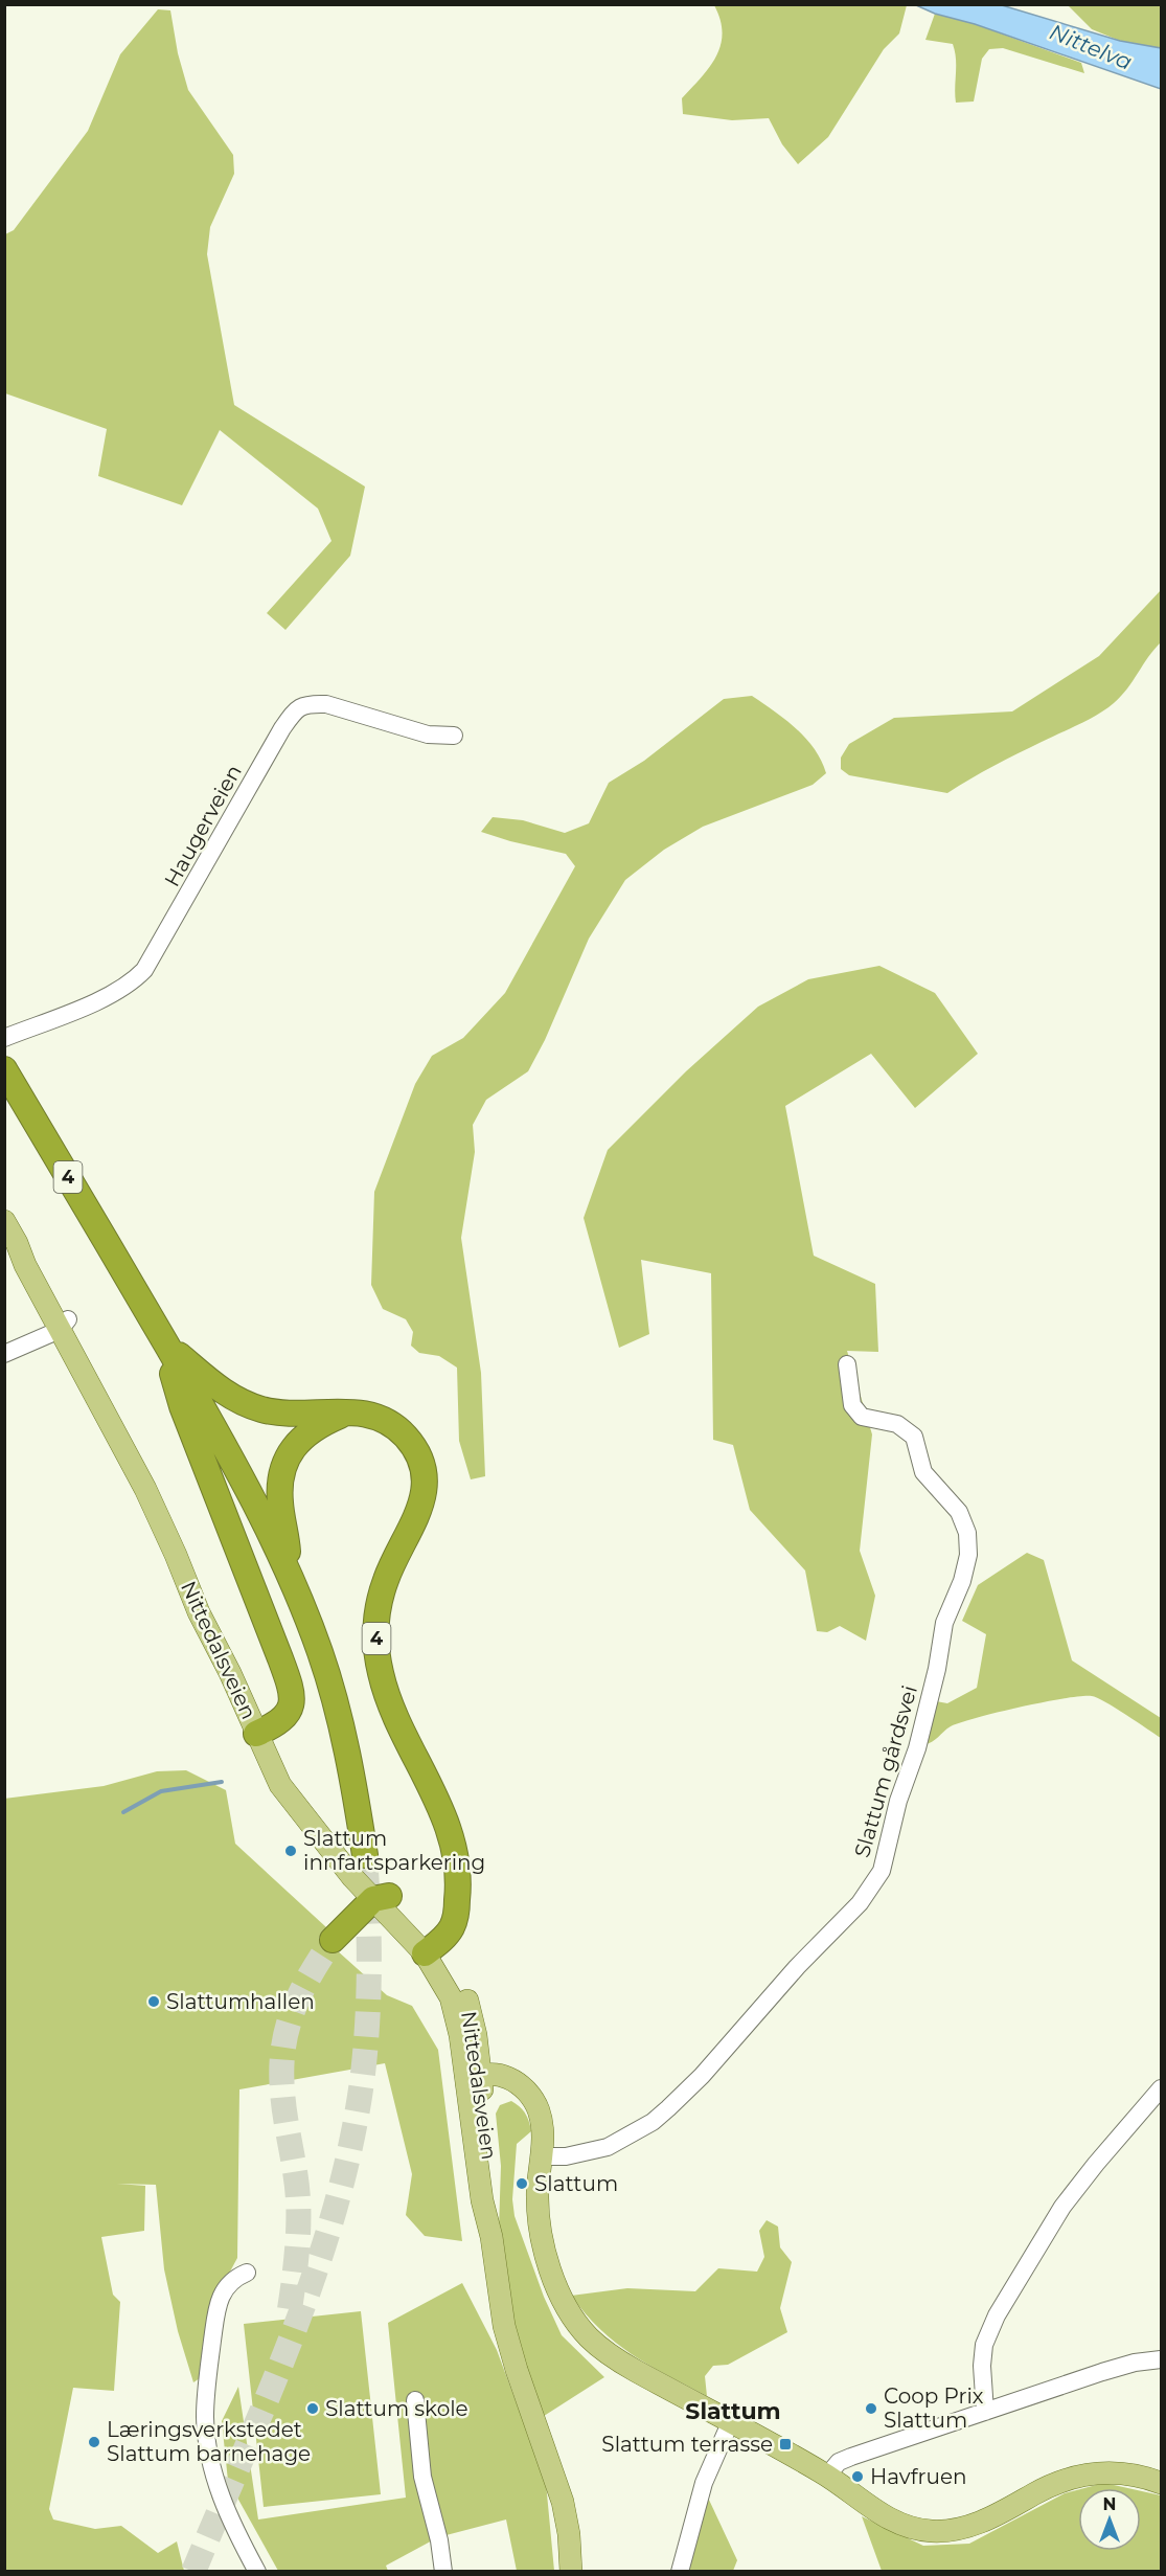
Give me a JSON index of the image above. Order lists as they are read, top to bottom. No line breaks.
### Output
{"streets":{"highway":["4"],"main road":["Nittedalsveien"],"street":["Haugerveien","Slattum gårdsvei"]},"crossings":[["4","Nittedalsveien"]],"districts":["Slattum"],"water":["Nittelva"],"places":{"other":["Slattum innfartsparkering","Slattumhallen","Slattum","Slattum skole","Coop Prix Slattum","Læringsverkstedet Slattum barnehage","Havfruen"],"transit":["Slattum terrasse"]},"north":"top"}
